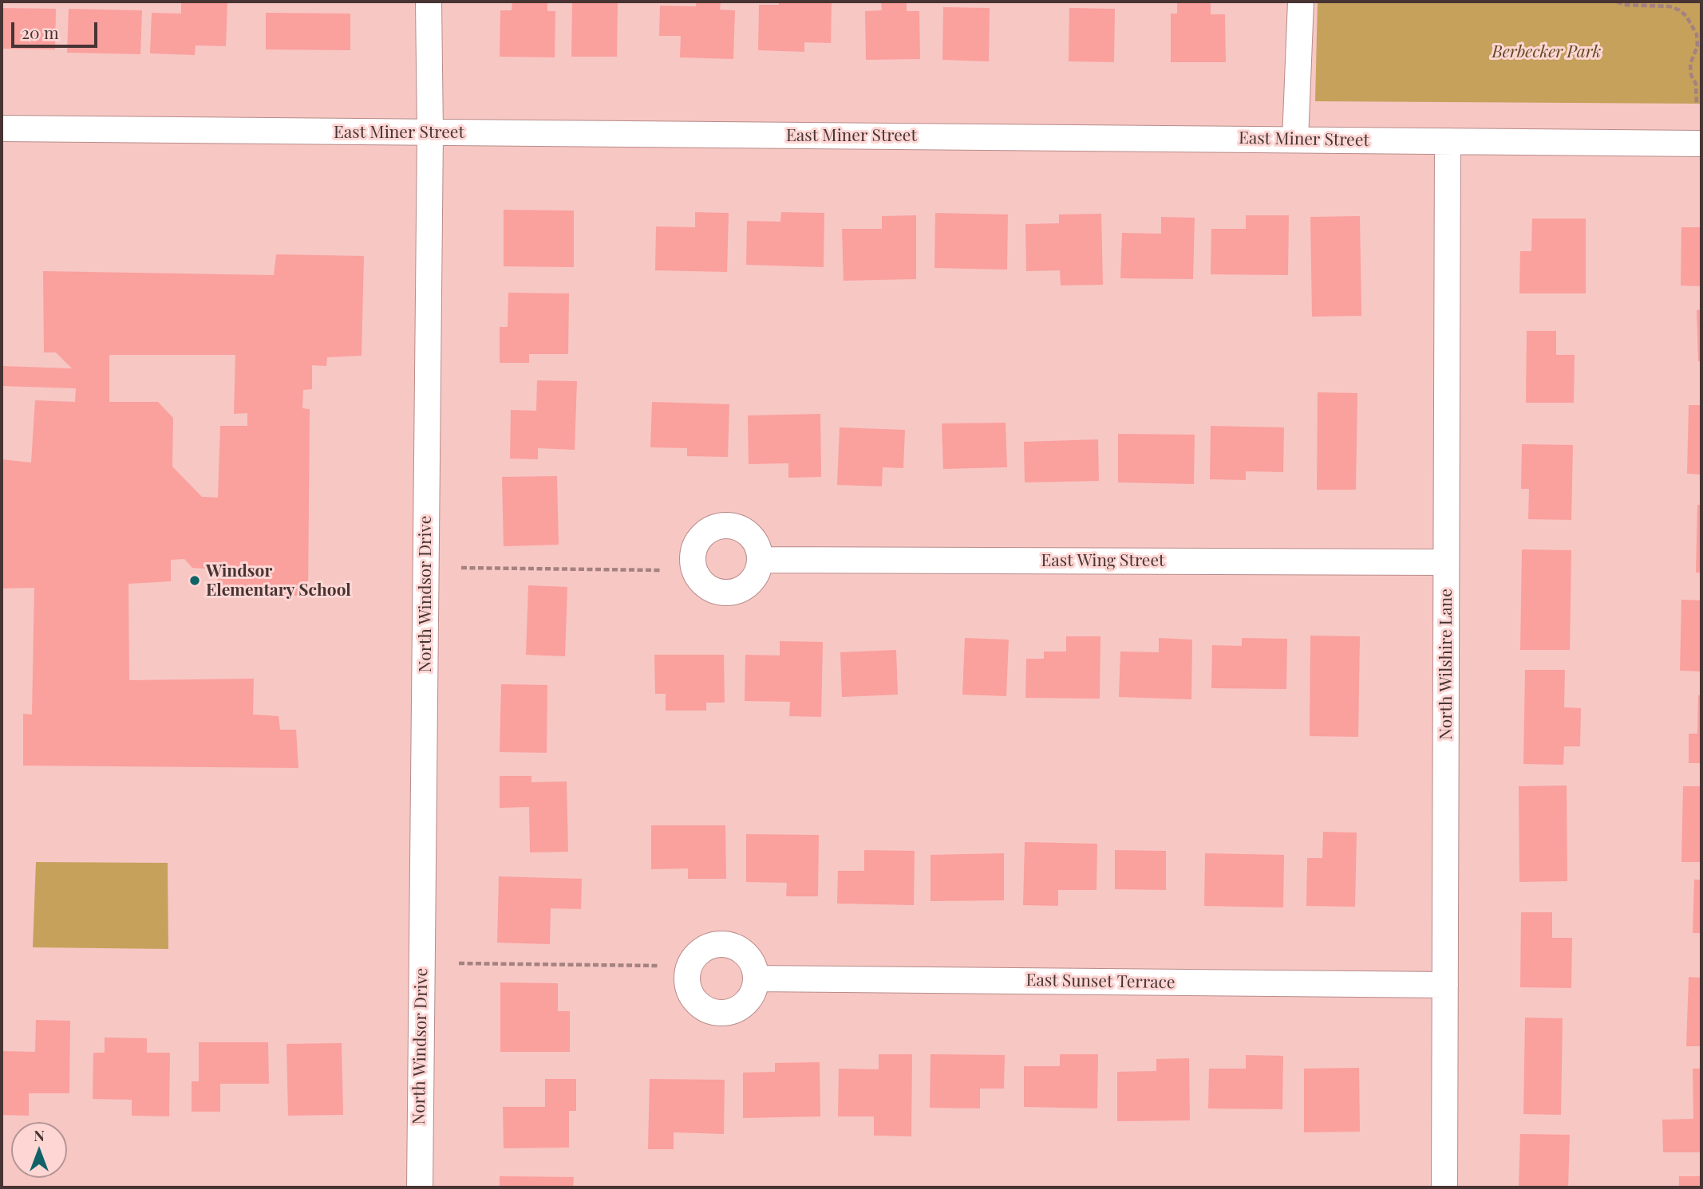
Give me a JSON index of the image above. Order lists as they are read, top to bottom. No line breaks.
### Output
{"streets":{"street":["East Miner Street","East Wing Street","North Windsor Drive","North Wilshire Lane","East Sunset Terrace"]},"crossings":[["East Miner Street","North Windsor Drive"],["East Miner Street","North Wilshire Lane"],["East Wing Street","North Wilshire Lane"],["North Wilshire Lane","East Sunset Terrace"]],"parks":["Berbecker Park"],"places":["Windsor Elementary School"],"scale_bar":"20 m","north":"top"}
